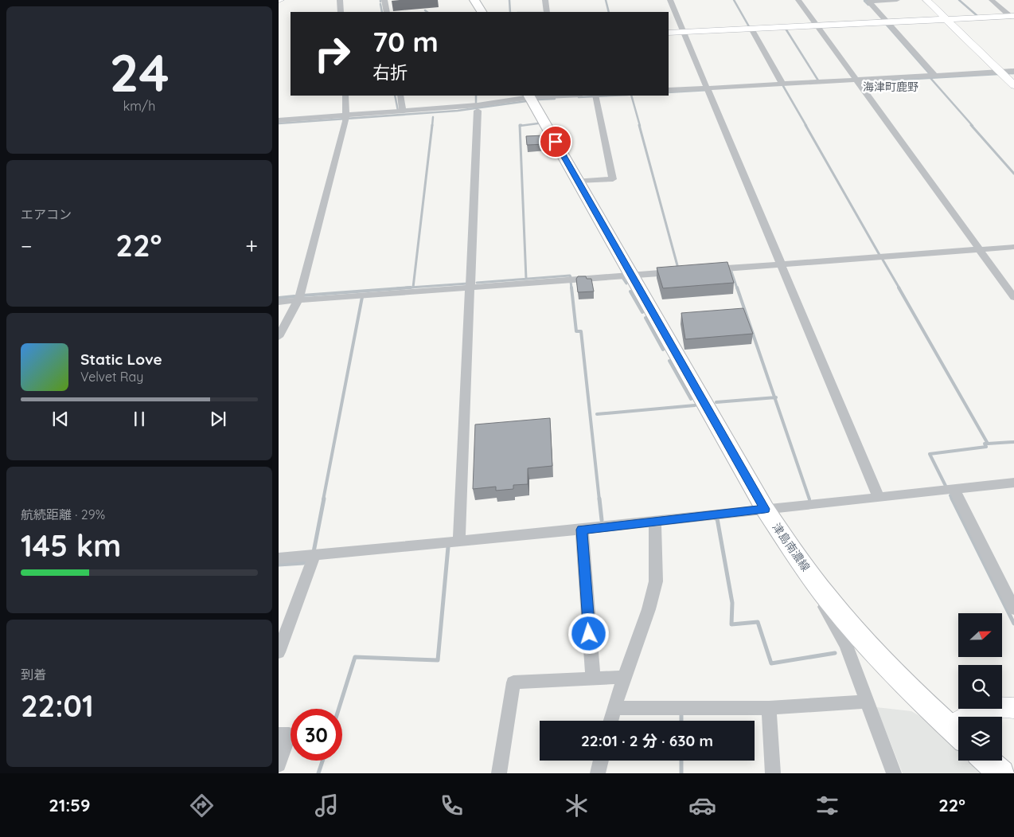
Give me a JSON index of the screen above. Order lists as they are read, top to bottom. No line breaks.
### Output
{"streets":{"main road":["津島南濃線"]},"districts":["海津町鹿野"],"north":"right","page":{"tile":[["24","km/h"],"エアコン",["航続距離 · 29%","145 km"],["到着","22:01"]],"turn":["70 m","右折"],"heat":["−","22°","+"],"song":["Static Love","Velvet Ray"],"limit":"30","trip":"22:01 · 2 分 · 630 m","tabs":["21:59","22°"]}}
